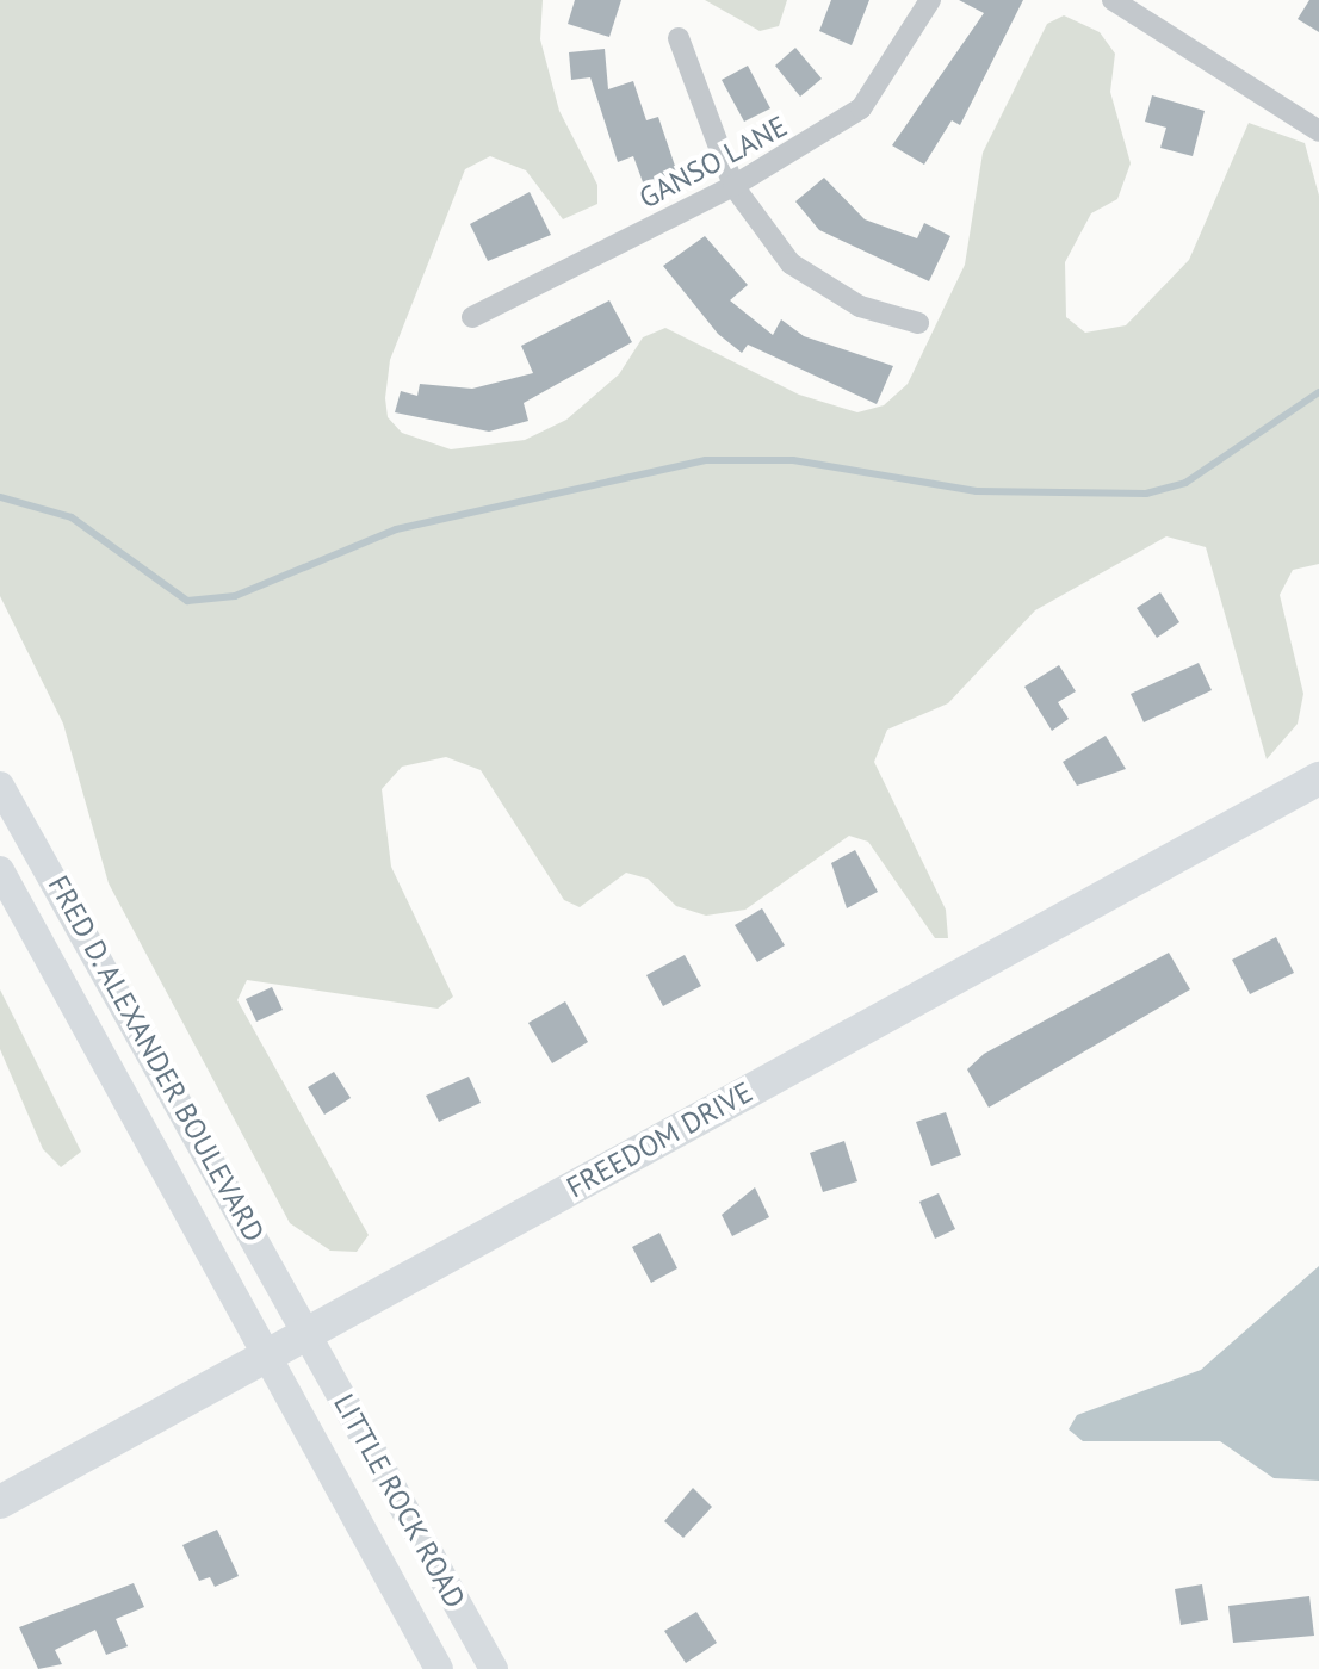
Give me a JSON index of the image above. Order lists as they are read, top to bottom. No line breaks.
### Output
{"streets":{"main road":["FRED D. ALEXANDER BOULEVARD","FREEDOM DRIVE","LITTLE ROCK ROAD"],"street":["GANSO LANE"]},"crossings":[["FRED D. ALEXANDER BOULEVARD","FREEDOM DRIVE"],["FRED D. ALEXANDER BOULEVARD","LITTLE ROCK ROAD"],["FREEDOM DRIVE","LITTLE ROCK ROAD"]]}
